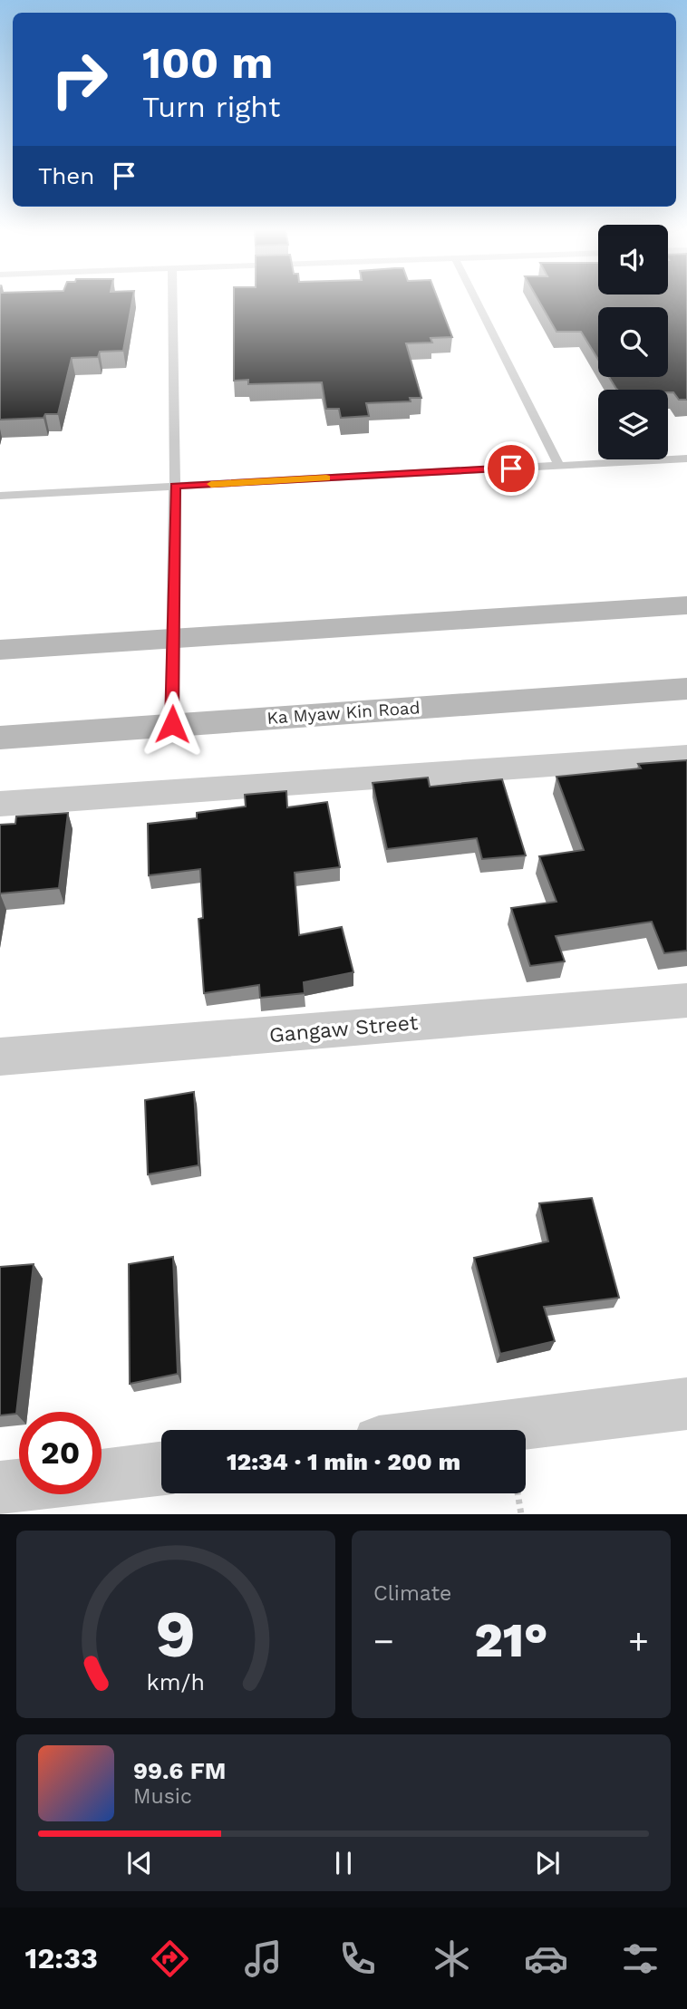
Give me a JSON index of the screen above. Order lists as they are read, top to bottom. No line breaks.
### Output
{"streets":{"main road":["Ka Myaw Kin Road"],"street":["Gangaw Street"]},"page":{"turn":["100 m","Turn right"],"then":"Then","limit":"20","trip":"12:34 · 1 min · 200 m","tile":"Climate","heat":["−","21°","+"],"song":["99.6 FM","Music"],"tabs":"12:33","gauge":["9","km/h"]}}
